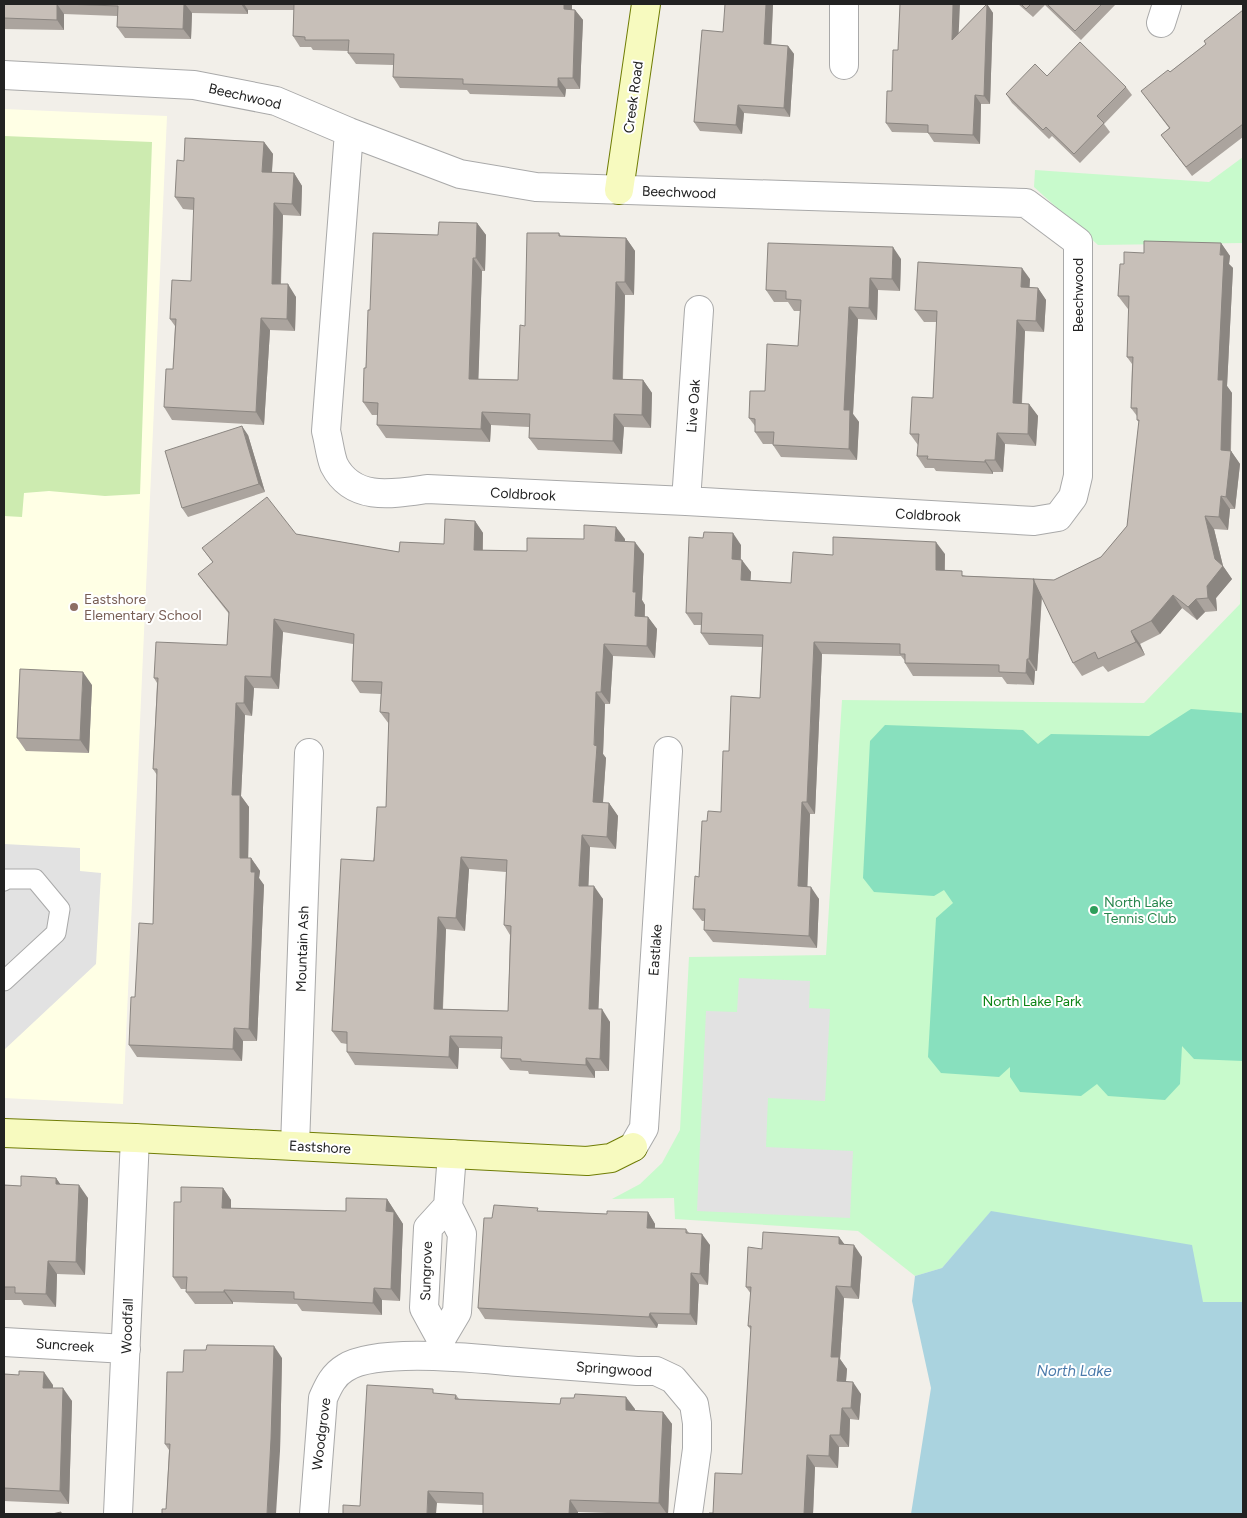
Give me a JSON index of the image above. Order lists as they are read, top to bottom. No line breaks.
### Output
{"streets":{"street":["Beechwood","Creek Road","Live Oak","Coldbrook","Mountain Ash","Eastlake","Eastshore","Sungrove","Woodfall","Suncreek","Springwood","Woodgrove"]},"crossings":[["Beechwood","Creek Road"],["Beechwood","Coldbrook"],["Live Oak","Coldbrook"],["Mountain Ash","Eastshore"],["Eastlake","Eastshore"],["Eastshore","Sungrove"],["Eastshore","Woodfall"],["Sungrove","Springwood"],["Sungrove","Woodgrove"],["Woodfall","Suncreek"],["Springwood","Woodgrove"]],"water":["North Lake"],"parks":["North Lake Park"],"places":["Eastshore Elementary School","North Lake Tennis Club"]}
